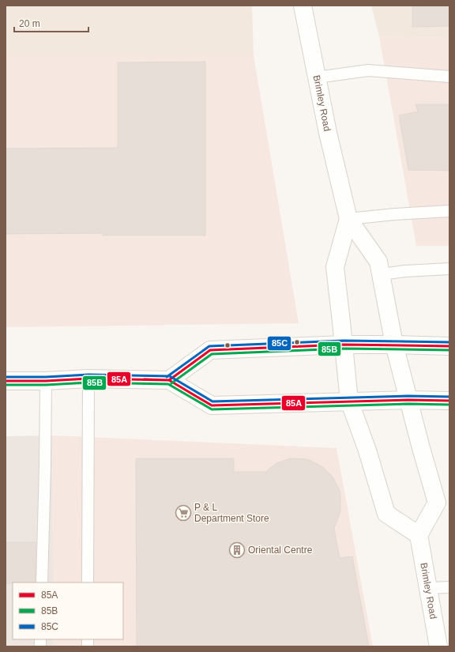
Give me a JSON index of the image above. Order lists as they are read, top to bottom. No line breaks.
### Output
{"streets":{"main road":["Brimley Road"]},"places":{"supermarket":["P & L Department Store"],"building":["Oriental Centre"]},"lines":["transit line 85C","transit line 85A","transit line 85B"],"legend":["85A","85B","85C"],"scale_bar":"20 m"}
